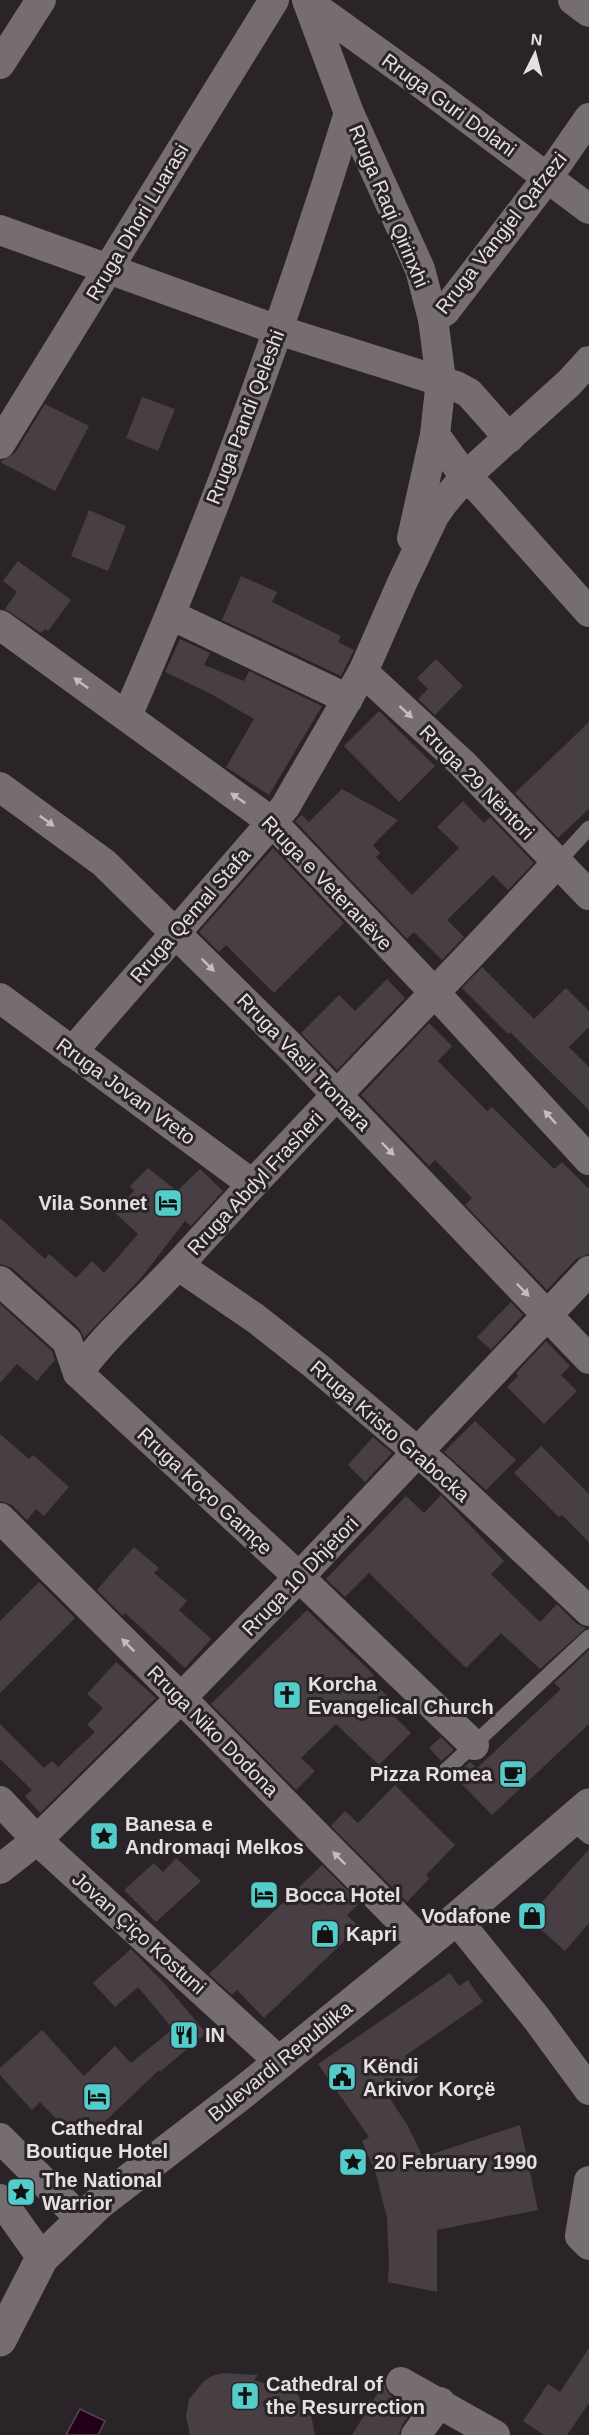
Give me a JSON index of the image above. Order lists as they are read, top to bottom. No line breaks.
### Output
{"streets":{"street":["Rruga Guri Dolani","Rruga Raqi Qirinxhi","Rruga Dhori Luarasi","Rruga Vangjel Qafzezi","Rruga Pandi Qeleshi","Rruga 29 Nëntori","Rruga e Veteranëve","Rruga Qemal Stafa","Rruga Vasil Tromara","Rruga Jovan Vreto","Rruga Abdyl Frasheri","Rruga Kristo Grabocka","Rruga Koço Gamçe","Rruga 10 Dhjetori","Rruga Niko Dodona","Jovan Çiço Kostuni","Bulevardi Republika"]},"crossings":[["Rruga Guri Dolani","Rruga Raqi Qirinxhi"],["Rruga Guri Dolani","Rruga Vangjel Qafzezi"],["Rruga Raqi Qirinxhi","Rruga Vangjel Qafzezi"],["Rruga Raqi Qirinxhi","Rruga Pandi Qeleshi"],["Rruga Raqi Qirinxhi","Rruga Qemal Stafa"],["Rruga Pandi Qeleshi","Rruga e Veteranëve"],["Rruga 29 Nëntori","Rruga Qemal Stafa"],["Rruga 29 Nëntori","Rruga Abdyl Frasheri"],["Rruga e Veteranëve","Rruga Qemal Stafa"],["Rruga e Veteranëve","Rruga Abdyl Frasheri"],["Rruga Qemal Stafa","Rruga Vasil Tromara"],["Rruga Qemal Stafa","Rruga Jovan Vreto"],["Rruga Vasil Tromara","Rruga Abdyl Frasheri"],["Rruga Vasil Tromara","Rruga 10 Dhjetori"],["Rruga Jovan Vreto","Rruga Abdyl Frasheri"],["Rruga Abdyl Frasheri","Rruga Kristo Grabocka"],["Rruga Abdyl Frasheri","Rruga Koço Gamçe"],["Rruga Kristo Grabocka","Rruga 10 Dhjetori"],["Rruga Koço Gamçe","Rruga 10 Dhjetori"],["Rruga 10 Dhjetori","Rruga Niko Dodona"],["Rruga 10 Dhjetori","Jovan Çiço Kostuni"],["Rruga Niko Dodona","Bulevardi Republika"],["Jovan Çiço Kostuni","Bulevardi Republika"]],"one_way":["Rruga Vasil Tromara","Rruga Niko Dodona"],"places":{"hotel":["Vila Sonnet","Bocca Hotel","Cathedral Boutique Hotel"],"church":["Korcha Evangelical Church","Cathedral of the Resurrection"],"cafe":["Pizza Romea"],"place":["Banesa e Andromaqi Melkos","20 February 1990","The National Warrior"],"shop":["Vodafone","Kapri"],"restaurant":["IN"],"public building":["Këndi Arkivor Korçë"]},"north":"top"}
